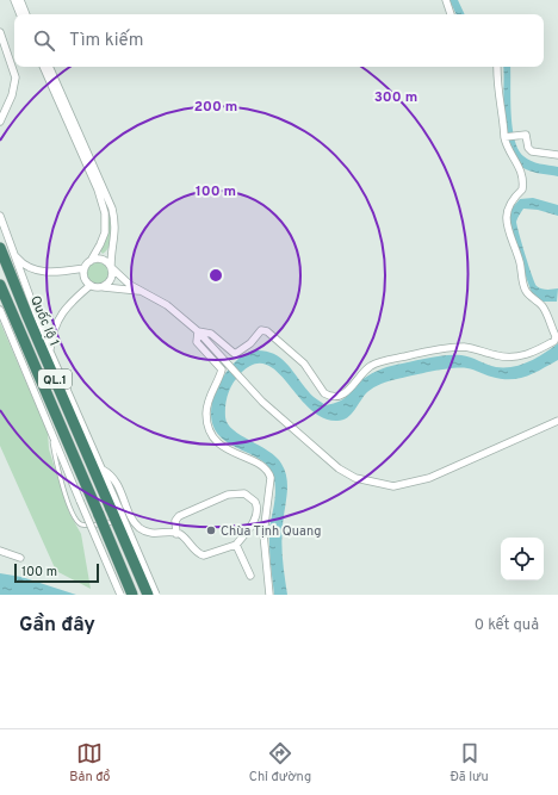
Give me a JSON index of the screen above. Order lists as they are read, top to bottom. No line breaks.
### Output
{"streets":{"highway":["Quốc lộ 1","QL.1"]},"crossings":[["Quốc lộ 1","QL.1"]],"places":["Chùa Tịnh Quang"],"scale_bar":"100 m","page":{"search":"Tìm kiếm","scale":"100 m","heading":["Gần đây","0 kết quả"],"nav":["Bản đồ","Chỉ đường","Đã lưu"]},"rings":["300 m","200 m","100 m"]}
